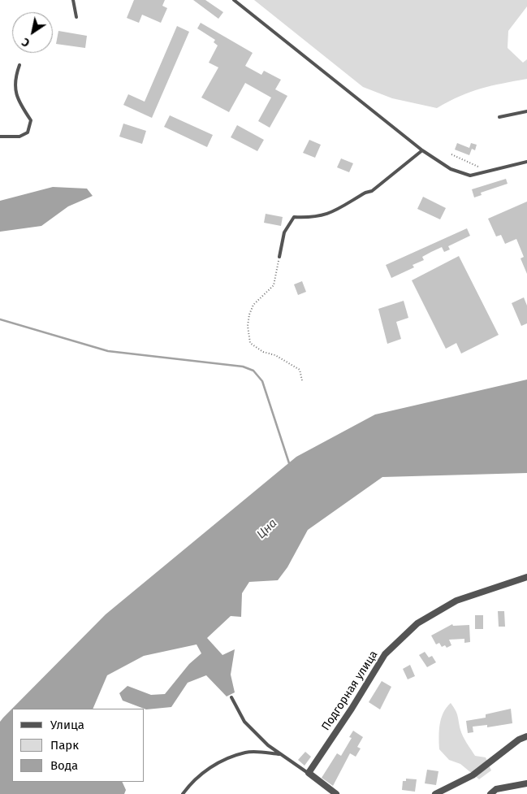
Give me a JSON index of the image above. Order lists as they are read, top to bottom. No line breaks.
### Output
{"streets":{"street":["Подгорная улица"]},"water":["Цна"],"legend":["Улица","Парк","Вода"],"north":"bottom left"}
